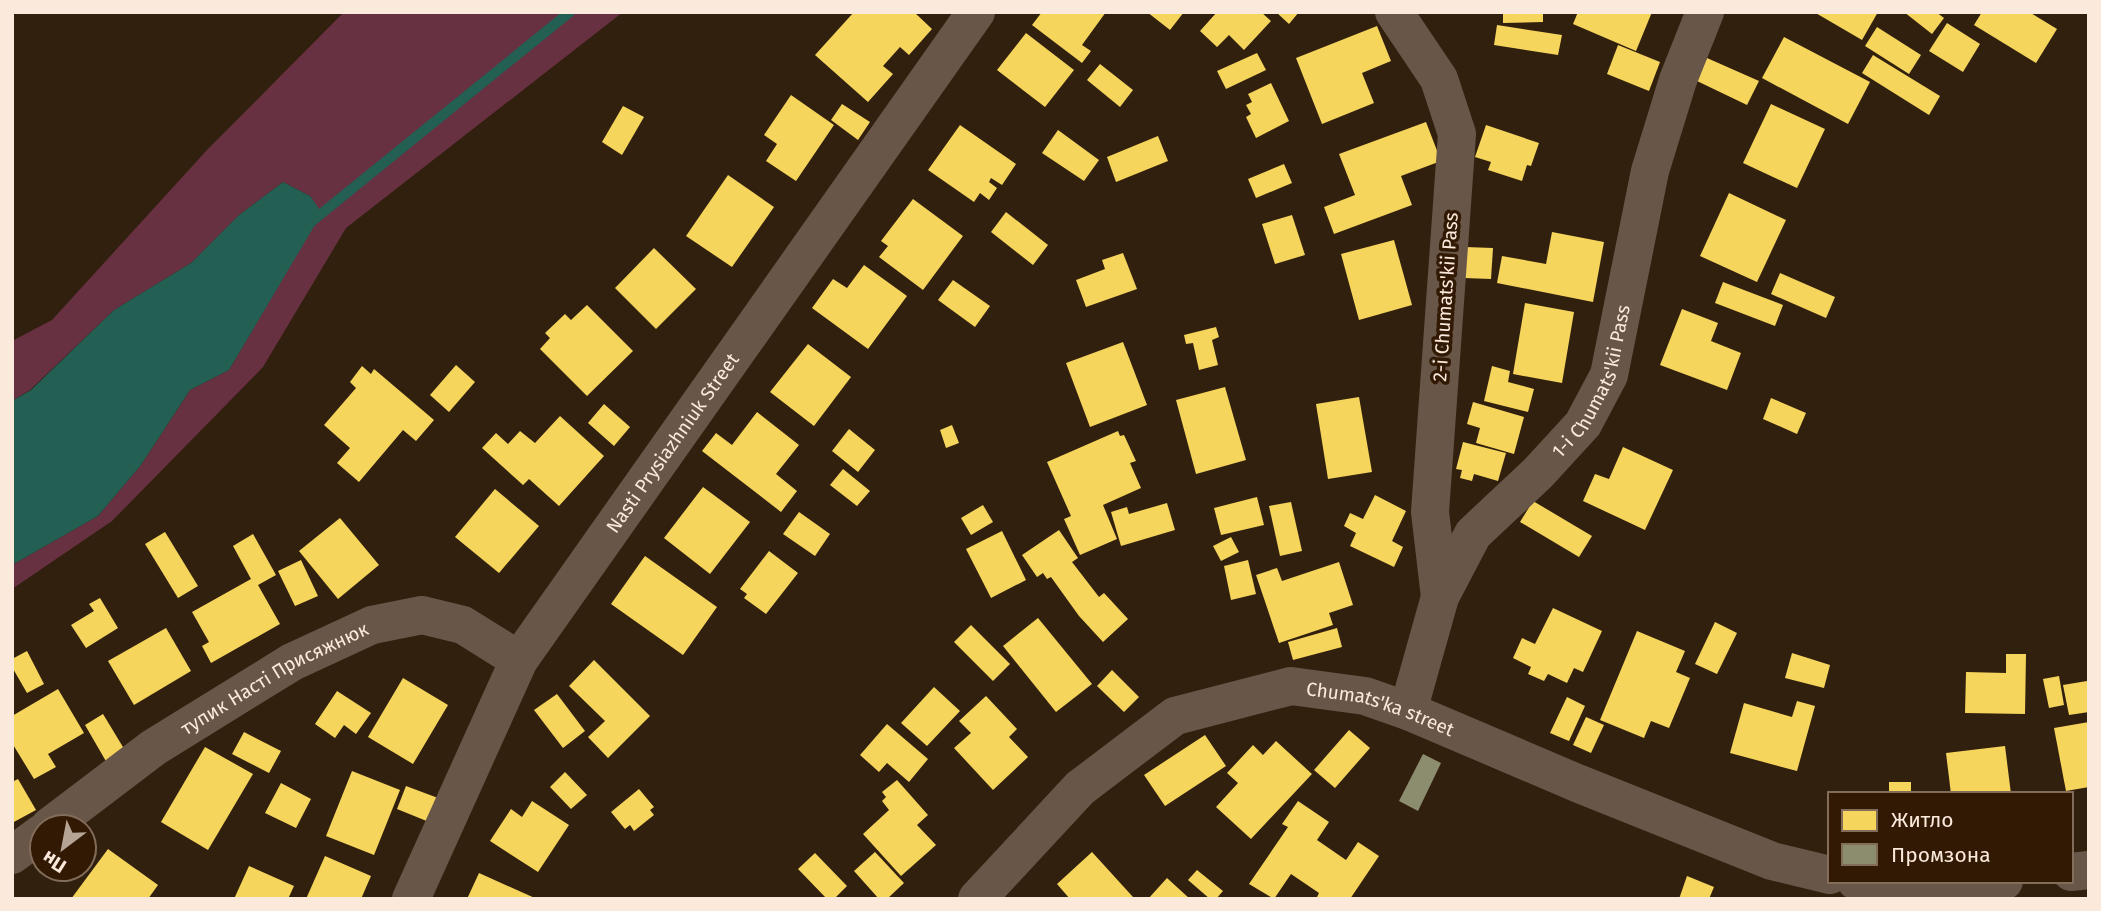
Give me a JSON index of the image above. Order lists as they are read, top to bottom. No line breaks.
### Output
{"streets":{"street":["2-i Chumats'kii Pass","1-i Chumats'kii Pass","Nasti Prysiazhniuk Street","тупик Насті Присяжнюк","Chumats'ka street"]},"crossings":[["2-i Chumats'kii Pass","1-i Chumats'kii Pass"],["1-i Chumats'kii Pass","Chumats'ka street"],["Nasti Prysiazhniuk Street","тупик Насті Присяжнюк"]],"legend":["Житло","Промзона"],"north":"bottom left"}
